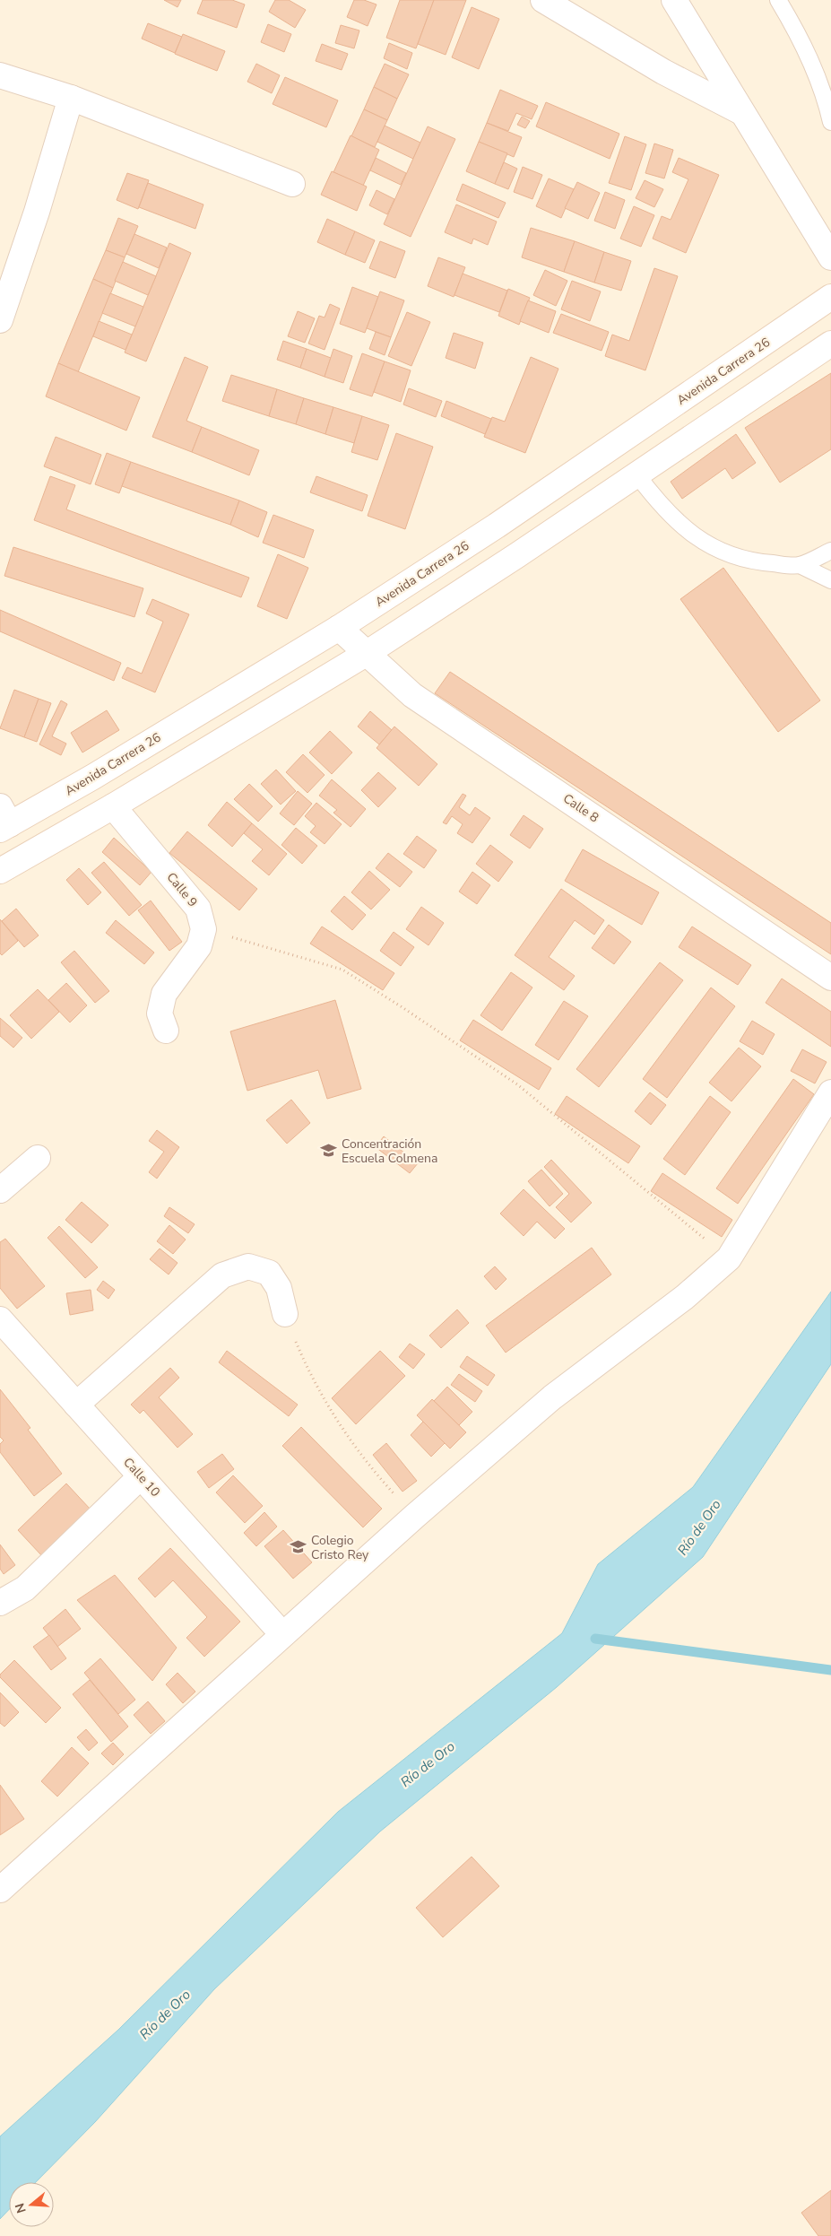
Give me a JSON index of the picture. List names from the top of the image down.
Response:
{
  "streets": {
    "street": [
      "Avenida Carrera 26",
      "Calle 8",
      "Calle 9",
      "Calle 10"
    ]
  },
  "crossings": [
    ["Avenida Carrera 26", "Calle 8"]
  ],
  "water": ["Río de Oro"],
  "places": {
    "school or university": ["Concentración Escuela Colmena", "Colegio Cristo Rey"]
  },
  "north": "left"
}
